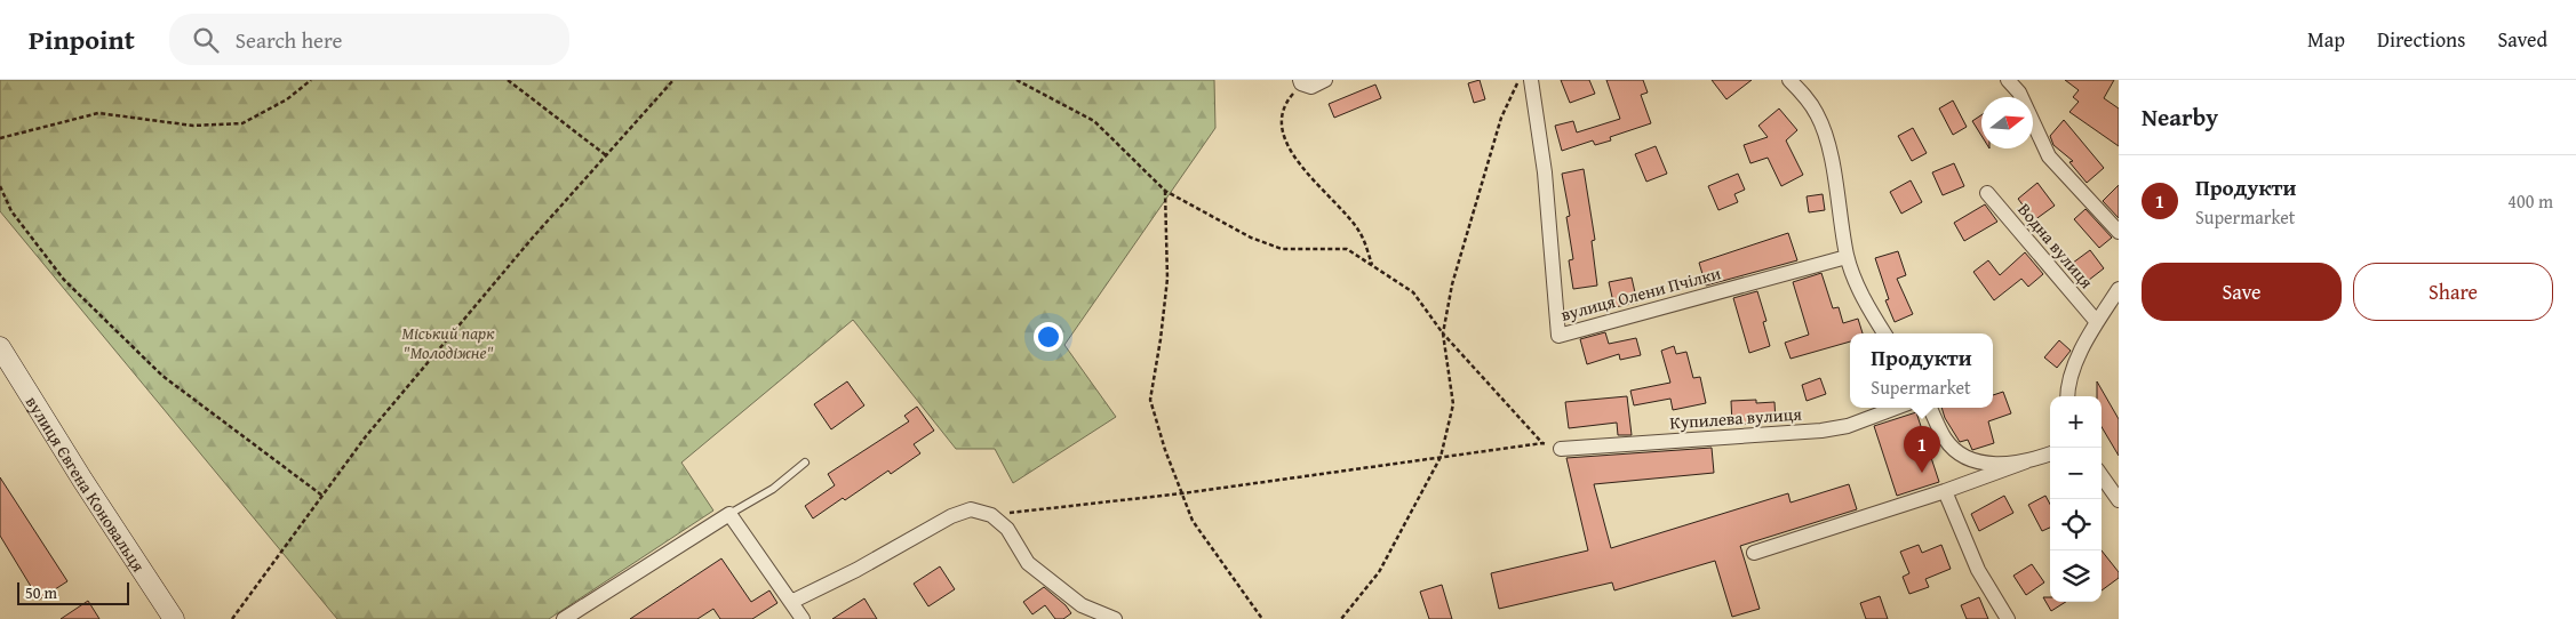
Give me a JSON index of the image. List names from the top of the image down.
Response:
{
  "streets": {
    "street": [
      "Водна вулиця",
      "вулиця Олени Пчілки",
      "Купилева вулиця",
      "вулиця Євгена Коновальця"
    ]
  },
  "parks": ["Міський парк \"Молодіжне\""],
  "scale_bar": "50 m",
  "north": "right",
  "page": {
    "header": "Pinpoint",
    "search": "Search here",
    "nav": ["Map", "Directions", "Saved"],
    "heading": "Nearby",
    "list": [
      {
        "mark": "1",
        "name": "Продукти",
        "note": "Supermarket",
        "value": "400 m"
      }
    ],
    "buttons": ["Save", "Share"],
    "popup": ["Продукти", "Supermarket"],
    "map_buttons": ["+", "−"],
    "pins": "1",
    "scale": "50 m"
  }
}
